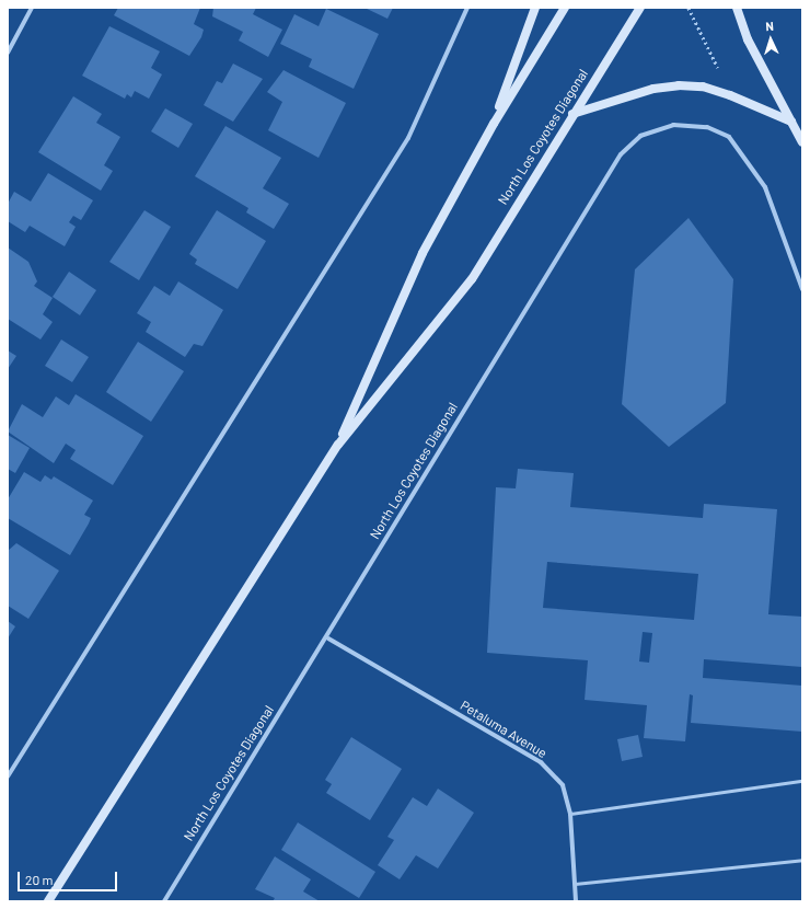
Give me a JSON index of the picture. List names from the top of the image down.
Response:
{
  "streets": {
    "main road": ["North Los Coyotes Diagonal"],
    "street": ["Petaluma Avenue"]
  },
  "crossings": [
    ["North Los Coyotes Diagonal", "Petaluma Avenue"]
  ],
  "scale_bar": "20 m",
  "north": "top"
}
